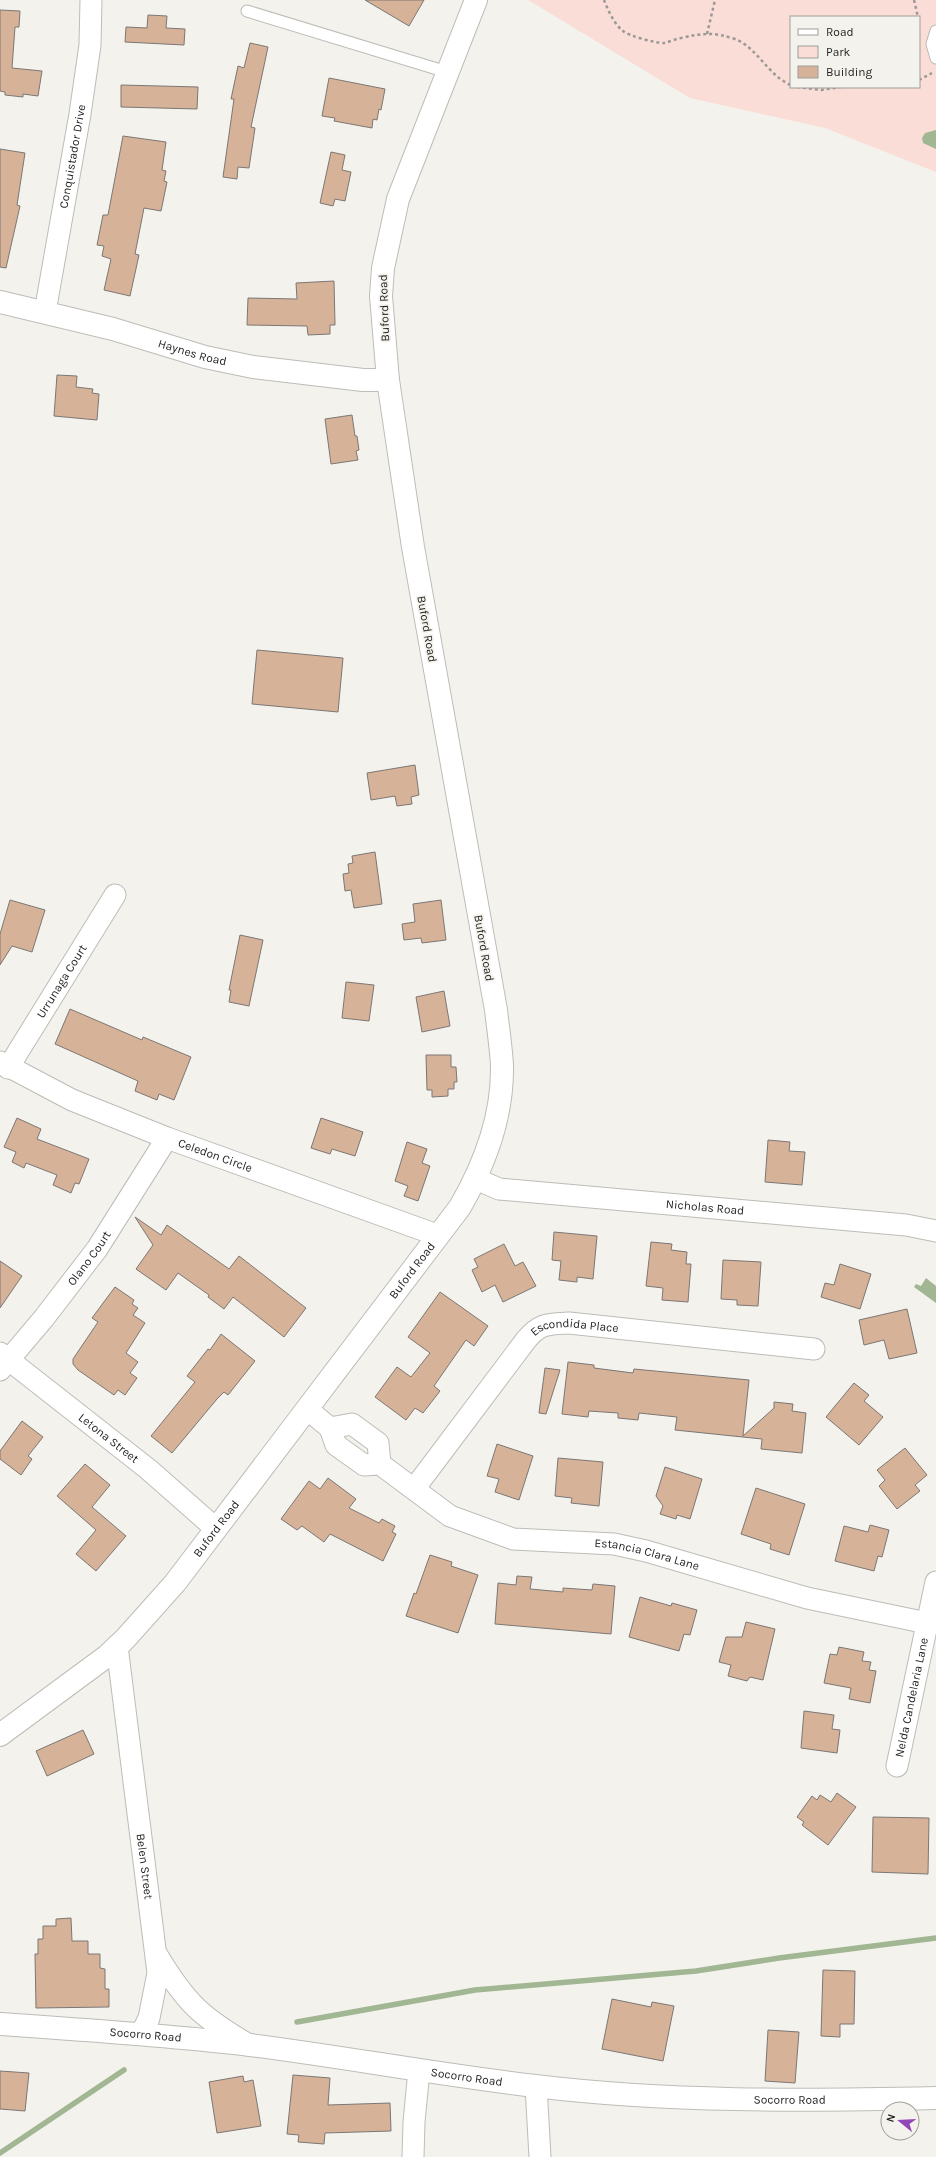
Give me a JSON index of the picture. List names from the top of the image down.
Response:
{
  "streets": {
    "street": [
      "Conquistador Drive",
      "Buford Road",
      "Haynes Road",
      "Urrunaga Court",
      "Celedon Circle",
      "Nicholas Road",
      "Olano Court",
      "Escondida Place",
      "Letona Street",
      "Estancia Clara Lane",
      "Nelda Candelaria Lane",
      "Belen Street",
      "Socorro Road"
    ]
  },
  "crossings": [
    ["Conquistador Drive", "Haynes Road"],
    ["Buford Road", "Haynes Road"],
    ["Buford Road", "Celedon Circle"],
    ["Buford Road", "Nicholas Road"],
    ["Buford Road", "Letona Street"],
    ["Buford Road", "Estancia Clara Lane"],
    ["Buford Road", "Belen Street"],
    ["Urrunaga Court", "Celedon Circle"],
    ["Celedon Circle", "Olano Court"],
    ["Olano Court", "Letona Street"],
    ["Escondida Place", "Estancia Clara Lane"],
    ["Estancia Clara Lane", "Nelda Candelaria Lane"],
    ["Belen Street", "Socorro Road"]
  ],
  "legend": ["Road", "Park", "Building"],
  "north": "left"
}
